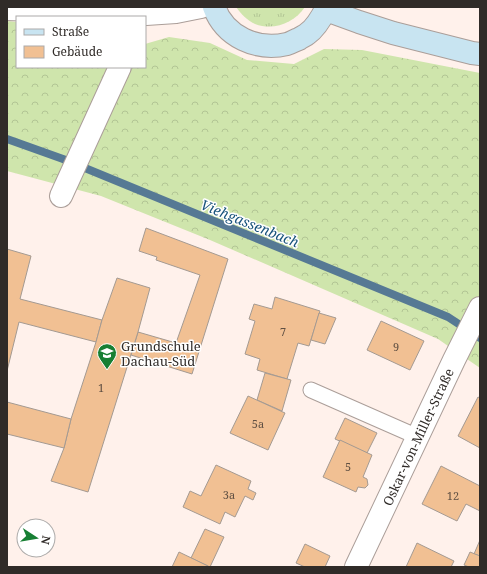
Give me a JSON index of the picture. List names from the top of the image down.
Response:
{
  "streets": {
    "street": ["Oskar-von-Miller-Straße"]
  },
  "water": ["Viehgassenbach"],
  "places": {
    "school or university": ["Grundschule Dachau-Süd"]
  },
  "house_numbers": [
    "7",
    "9",
    "1",
    "5a",
    "5",
    "3a",
    "12"
  ],
  "legend": ["Straße", "Gebäude"],
  "north": "right"
}
